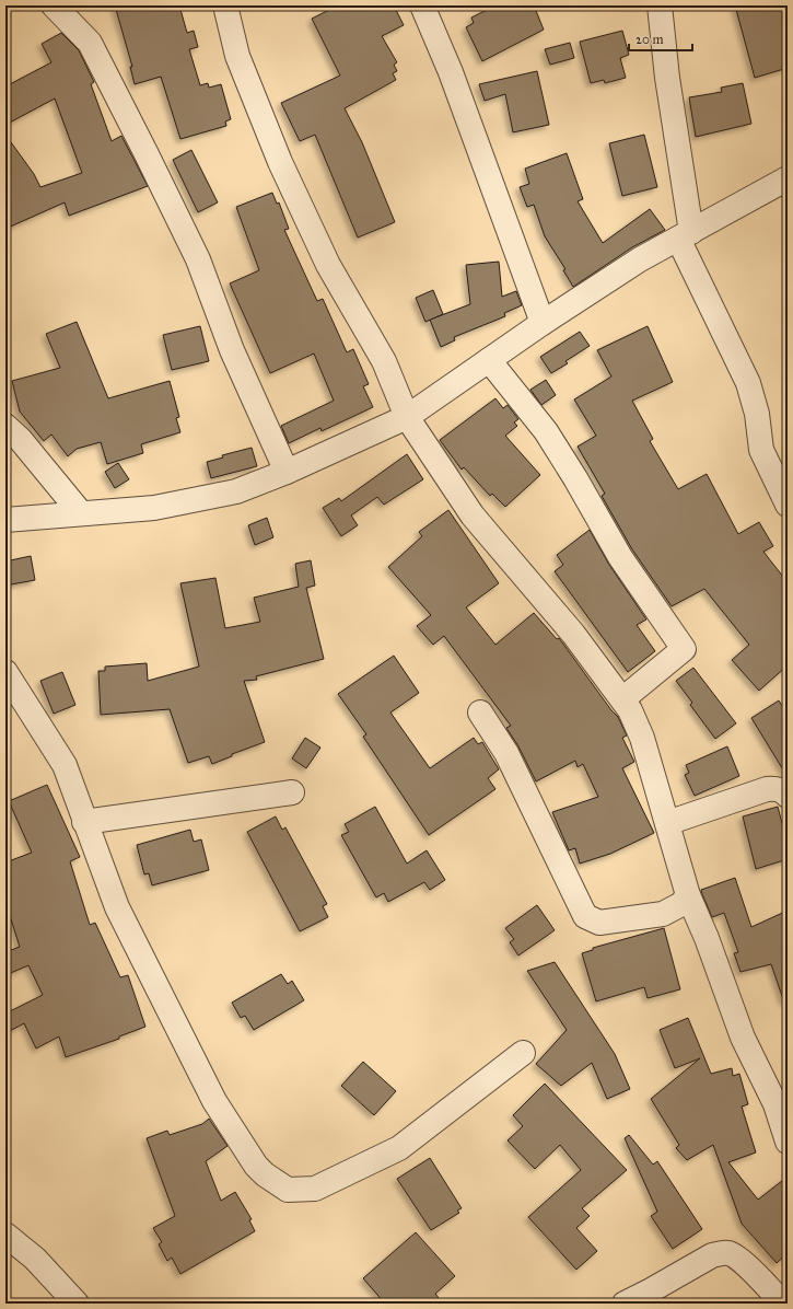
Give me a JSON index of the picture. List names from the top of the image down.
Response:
{
  "scale_bar": "20 m"
}
